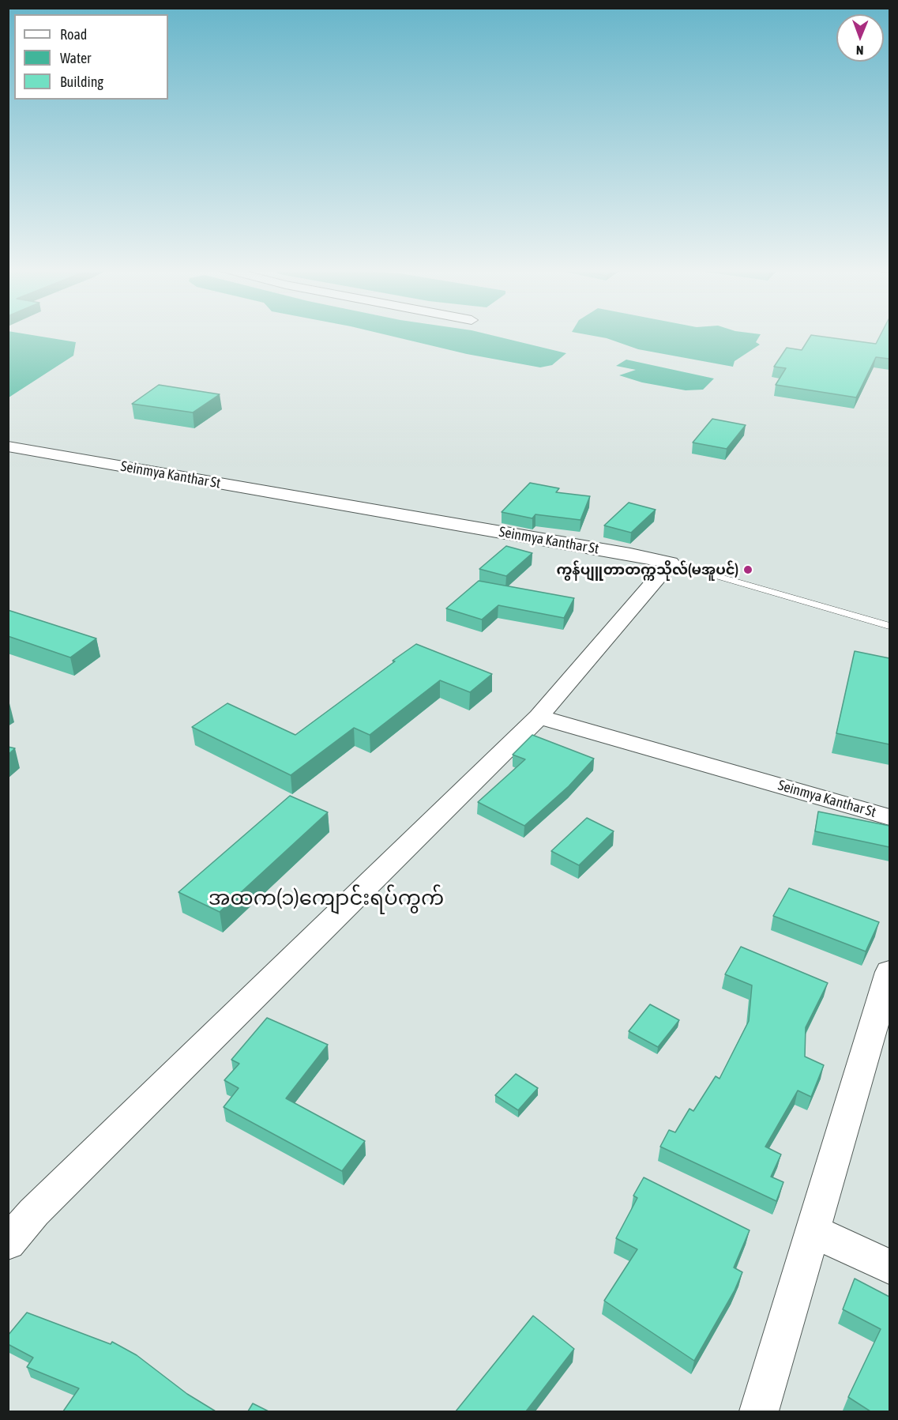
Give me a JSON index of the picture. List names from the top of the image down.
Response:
{
  "streets": {
    "street": ["Seinmya Kanthar St"]
  },
  "districts": ["အထက(၁)ကျောင်းရပ်ကွက်"],
  "places": ["ကွန်ပျူတာတက္ကသိုလ်(မအူပင်)"],
  "legend": ["Road", "Water", "Building"],
  "north": "bottom"
}
